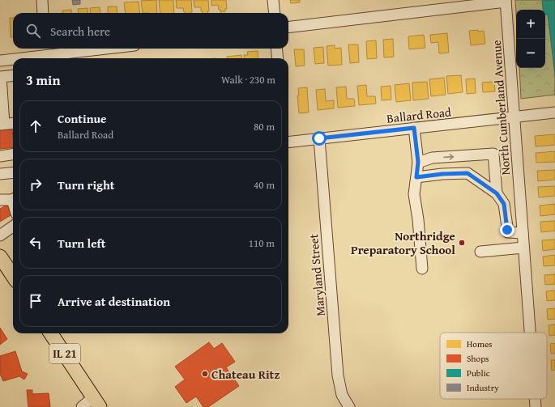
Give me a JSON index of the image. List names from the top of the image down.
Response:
{
  "streets": {
    "main road": ["IL 21"],
    "street": ["North Cumberland Avenue", "Ballard Road", "Maryland Street"]
  },
  "crossings": [
    ["North Cumberland Avenue", "Ballard Road"],
    ["Ballard Road", "Maryland Street"]
  ],
  "places": ["Northridge Preparatory School", "Chateau Ritz"],
  "legend": [
    "Homes",
    "Shops",
    "Public",
    "Industry"
  ],
  "page": {
    "map_buttons": ["+", "−"],
    "search": "Search here",
    "heading": ["3 min", "Walk · 230 m"],
    "list": [
      ["Continue", "Ballard Road", "80 m"],
      ["Turn right", "40 m"],
      ["Turn left", "110 m"],
      "Arrive at destination"
    ]
  }
}
